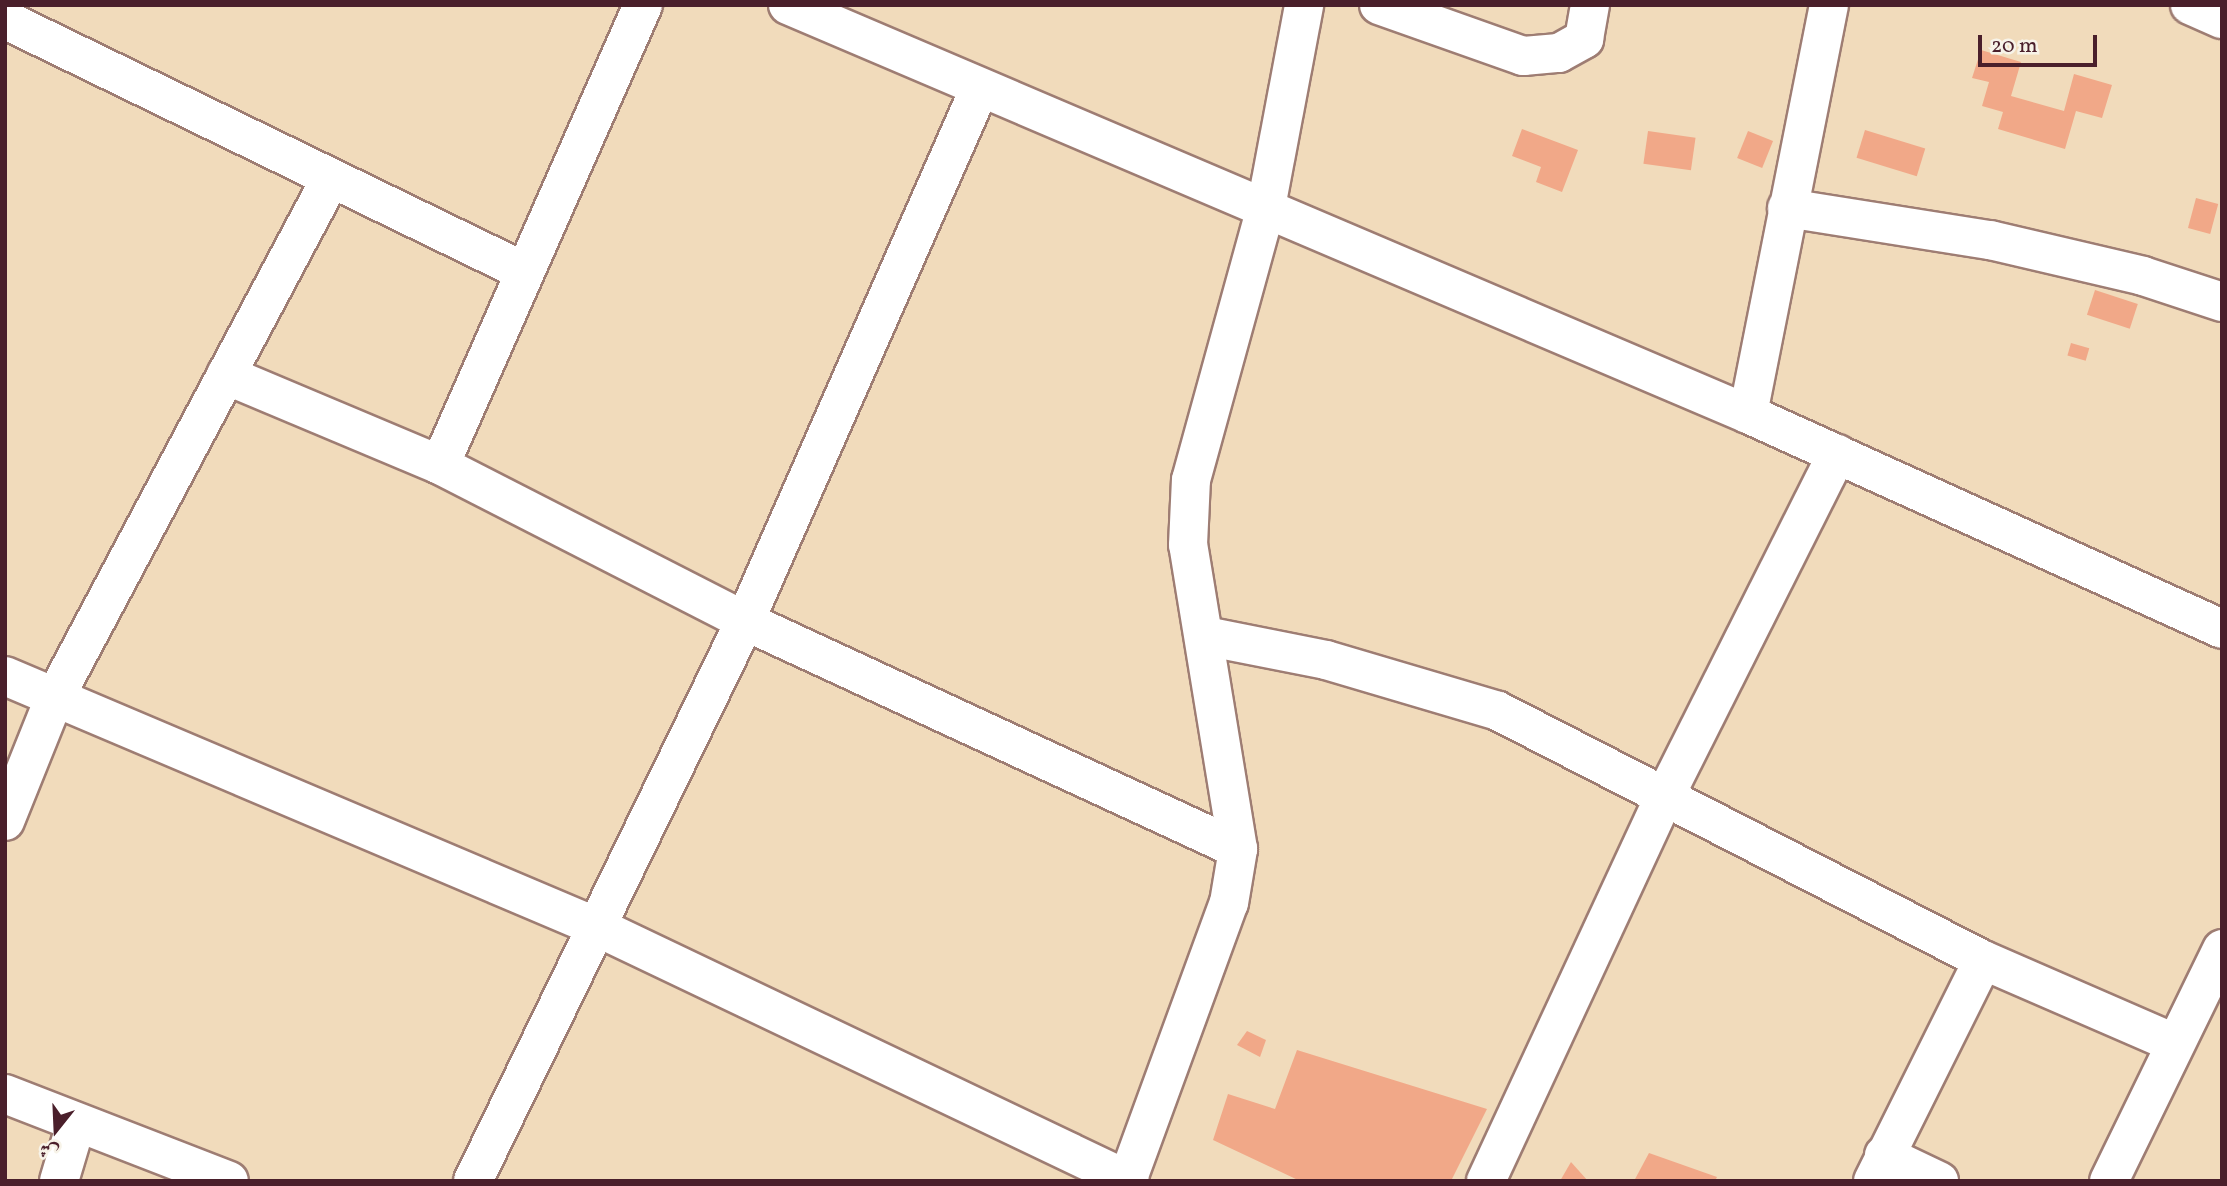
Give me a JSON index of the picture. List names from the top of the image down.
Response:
{
  "scale_bar": "20 m",
  "north": "bottom"
}
